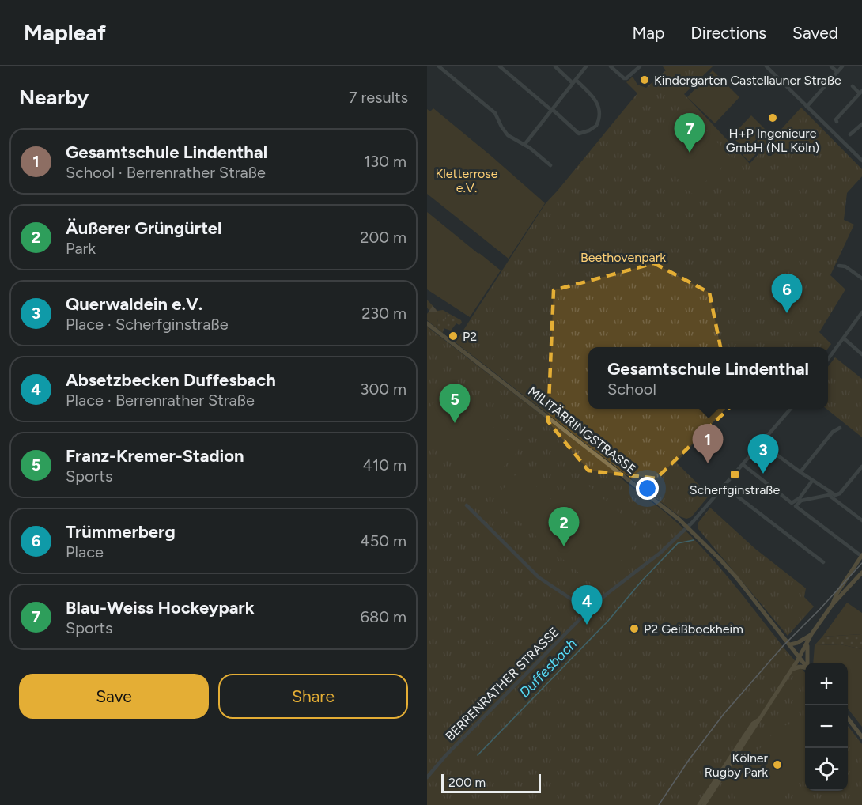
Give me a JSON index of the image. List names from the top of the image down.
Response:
{
  "streets": {
    "main road": ["MILITÄRRINGSTRASSE"],
    "street": ["BERRENRATHER STRASSE"]
  },
  "crossings": [
    ["MILITÄRRINGSTRASSE", "BERRENRATHER STRASSE"]
  ],
  "water": ["Duffesbach"],
  "parks": ["Kletterrose e.V.", "Beethovenpark"],
  "places": {
    "other": [
      "Kindergarten Castellauner Straße",
      "H+P Ingenieure GmbH (NL Köln)",
      "P2",
      "P2 Geißbockheim",
      "Kölner Rugby Park"
    ],
    "transit": ["Scherfginstraße"]
  },
  "scale_bar": "200 m",
  "page": {
    "header": "Mapleaf",
    "nav": ["Map", "Directions", "Saved"],
    "heading": ["Nearby", "7 results"],
    "pins": [
      "7",
      "6",
      "5",
      "1",
      "3",
      "2",
      "4"
    ],
    "list": [
      {
        "mark": "1",
        "name": "Gesamtschule Lindenthal",
        "note": "School · Berrenrather Straße",
        "value": "130 m"
      },
      {
        "mark": "2",
        "name": "Äußerer Grüngürtel",
        "note": "Park",
        "value": "200 m"
      },
      {
        "mark": "3",
        "name": "Querwaldein e.V.",
        "note": "Place · Scherfginstraße",
        "value": "230 m"
      },
      {
        "mark": "4",
        "name": "Absetzbecken Duffesbach",
        "note": "Place · Berrenrather Straße",
        "value": "300 m"
      },
      {
        "mark": "5",
        "name": "Franz-Kremer-Stadion",
        "note": "Sports",
        "value": "410 m"
      },
      {
        "mark": "6",
        "name": "Trümmerberg",
        "note": "Place",
        "value": "450 m"
      },
      {
        "mark": "7",
        "name": "Blau-Weiss Hockeypark",
        "note": "Sports",
        "value": "680 m"
      }
    ],
    "popup": ["Gesamtschule Lindenthal", "School"],
    "buttons": ["Save", "Share"],
    "map_buttons": ["+", "−"],
    "scale": "200 m"
  }
}
